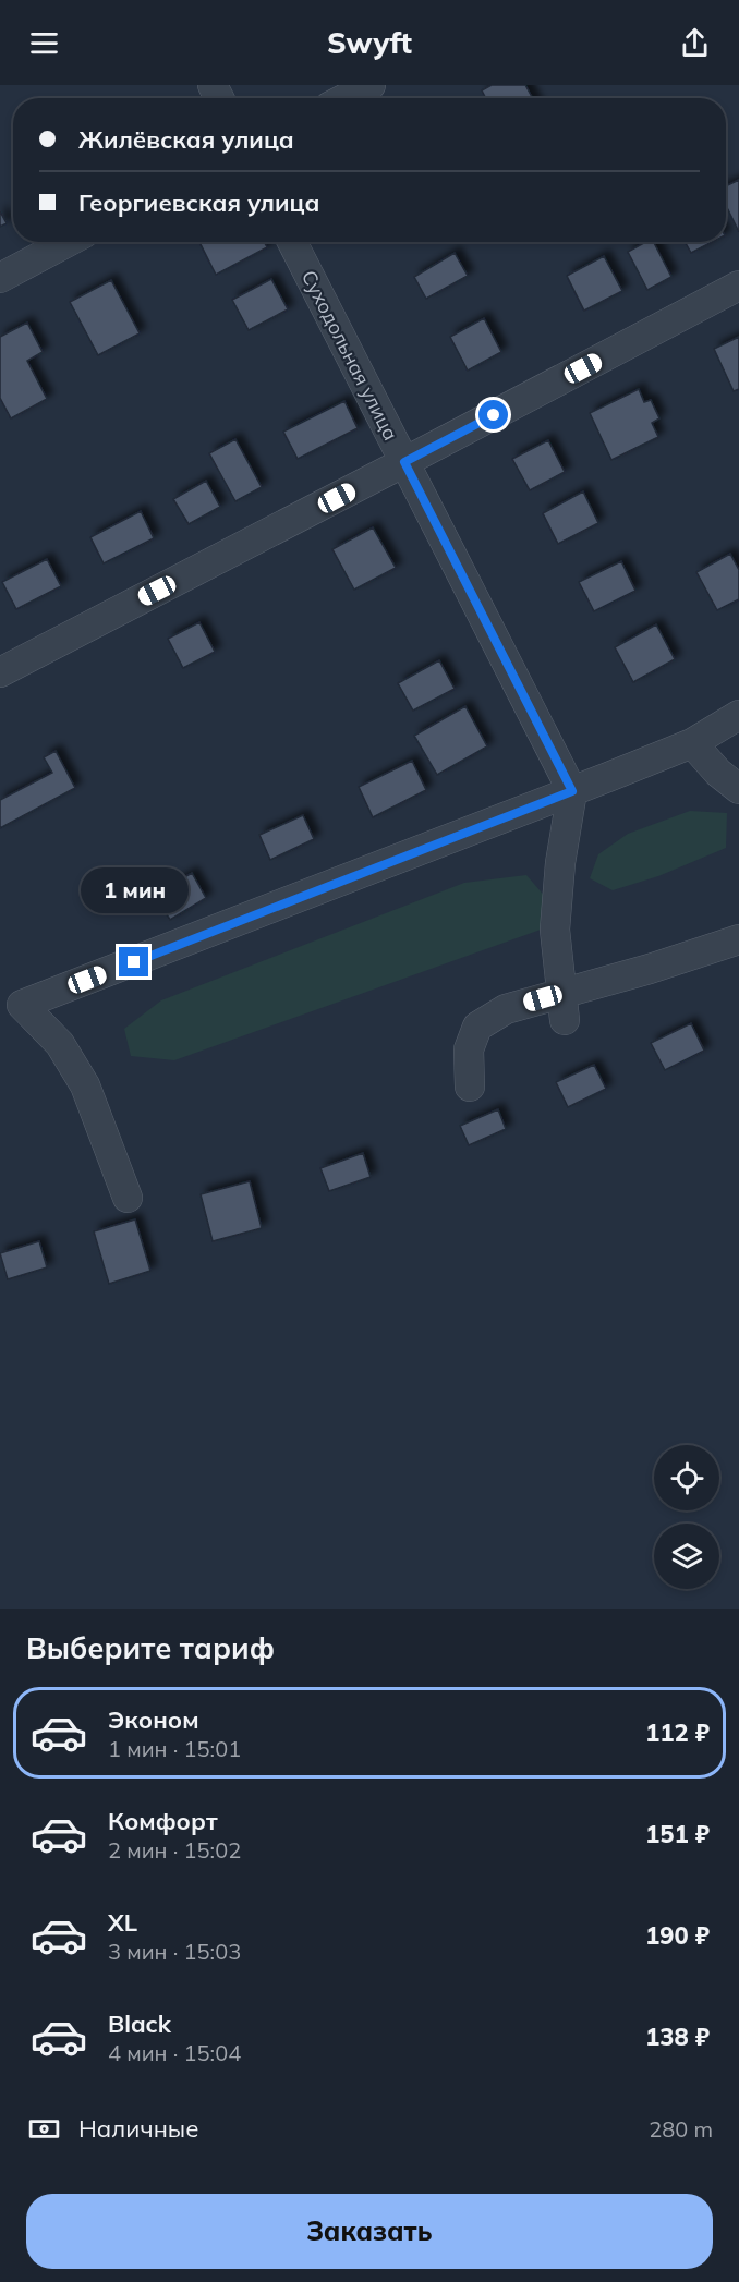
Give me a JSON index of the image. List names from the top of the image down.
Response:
{
  "streets": {
    "street": ["Суходольная улица"]
  },
  "page": {
    "header": "Swyft",
    "banner": ["Жилёвская улица", "Георгиевская улица"],
    "bubble": "1 мин",
    "heading": "Выберите тариф",
    "list": [
      {
        "name": "Эконом",
        "note": "1 мин · 15:01",
        "value": "112 ₽"
      },
      {
        "name": "Комфорт",
        "note": "2 мин · 15:02",
        "value": "151 ₽"
      },
      {
        "name": "XL",
        "note": "3 мин · 15:03",
        "value": "190 ₽"
      },
      {
        "name": "Black",
        "note": "4 мин · 15:04",
        "value": "138 ₽"
      }
    ],
    "pay": ["Наличные", "280 m"],
    "buttons": "Заказать"
  }
}
